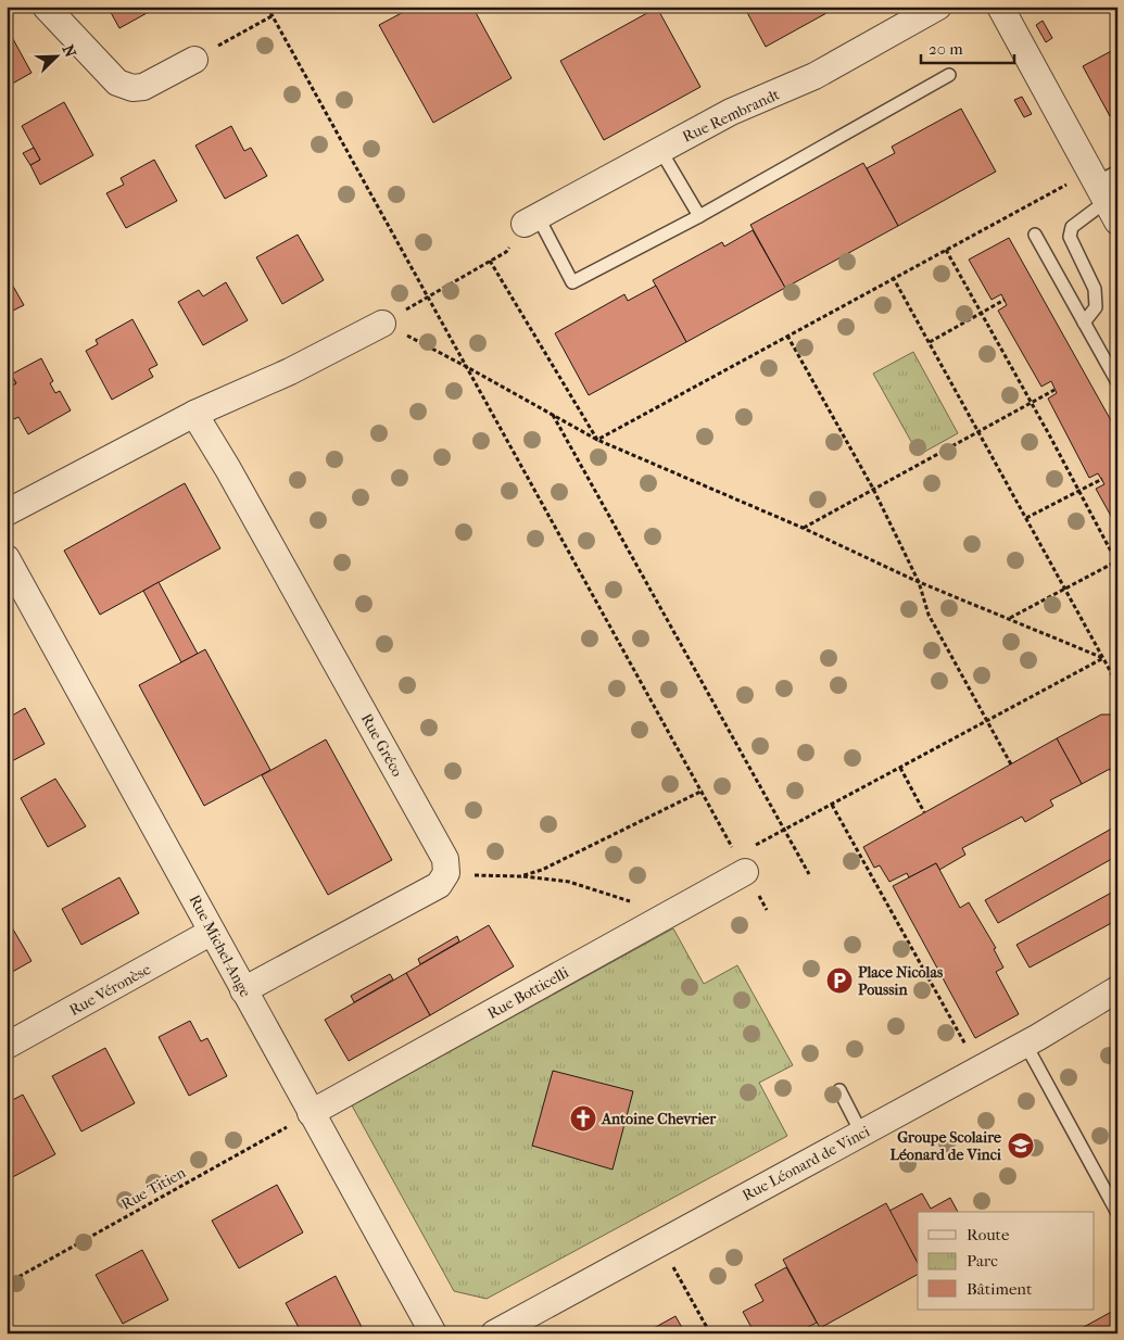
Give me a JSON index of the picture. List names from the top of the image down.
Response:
{
  "streets": {
    "street": [
      "Rue Rembrandt",
      "Rue Gréco",
      "Rue Michel-Ange",
      "Rue Véronèse",
      "Rue Botticelli",
      "Rue Léonard de Vinci"
    ],
    "path": ["Rue Titien"]
  },
  "crossings": [
    ["Rue Michel-Ange", "Rue Véronèse"],
    ["Rue Michel-Ange", "Rue Botticelli"],
    ["Rue Michel-Ange", "Rue Titien"],
    ["Rue Botticelli", "Rue Titien"]
  ],
  "places": {
    "parking": ["Place Nicolas Poussin"],
    "church": ["Antoine Chevrier"],
    "school or university": ["Groupe Scolaire Léonard de Vinci"]
  },
  "legend": ["Route", "Parc", "Bâtiment"],
  "scale_bar": "20 m",
  "north": "top right"
}
